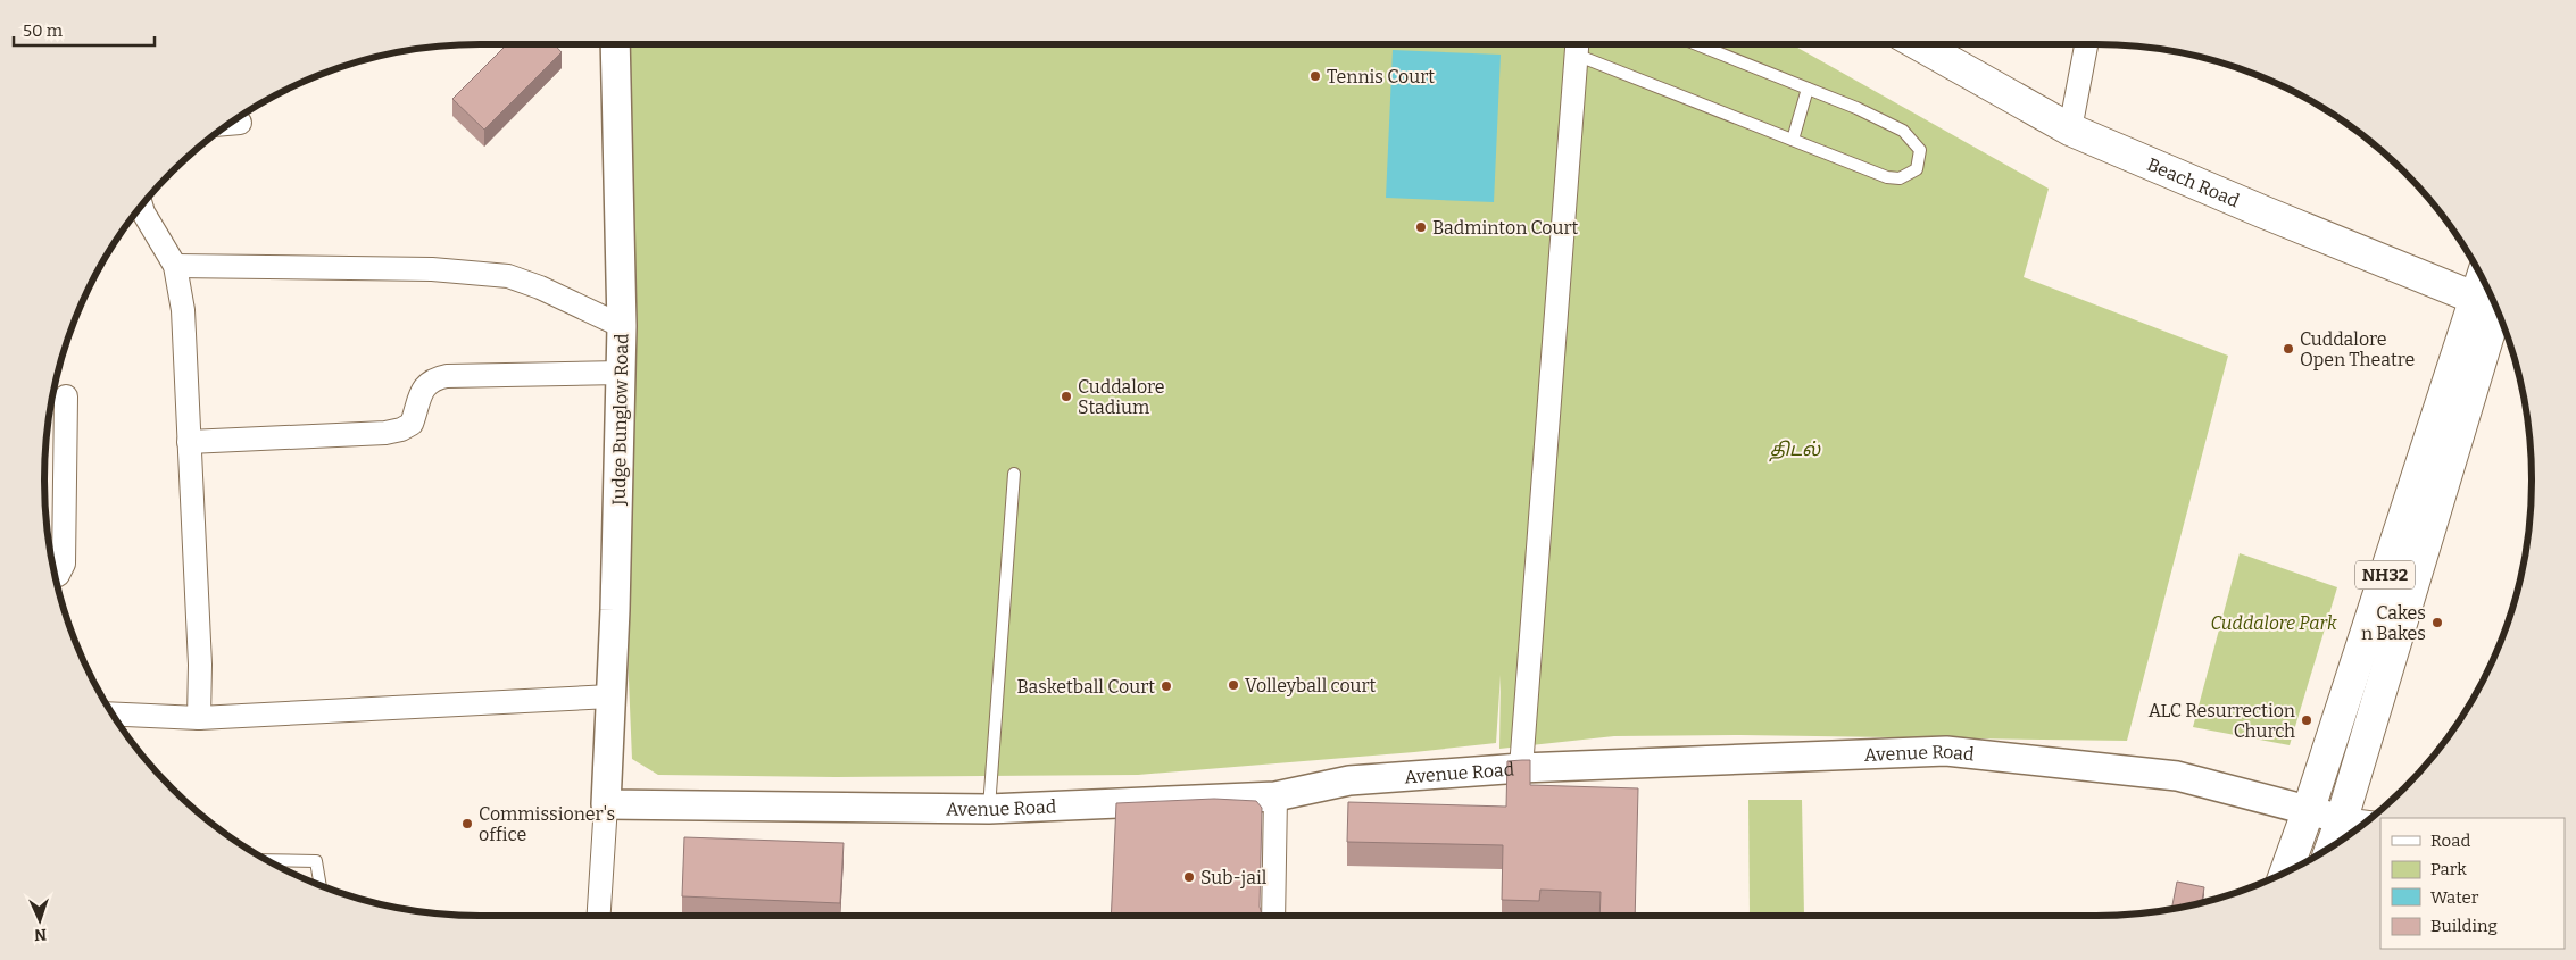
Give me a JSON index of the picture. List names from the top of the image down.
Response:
{
  "streets": {
    "main road": ["Beach Road", "NH32"],
    "street": ["Judge Bunglow Road", "Avenue Road"]
  },
  "crossings": [
    ["Judge Bunglow Road", "Avenue Road"],
    ["NH32", "Avenue Road"]
  ],
  "parks": ["திடல்", "Cuddalore Park"],
  "places": [
    "Tennis Court",
    "Badminton Court",
    "Cuddalore Open Theatre",
    "Cuddalore Stadium",
    "Cakes n Bakes",
    "Volleyball court",
    "Basketball Court",
    "ALC Resurrection Church",
    "Commissioner's office",
    "Sub-jail"
  ],
  "legend": [
    "Road",
    "Park",
    "Water",
    "Building"
  ],
  "scale_bar": "50 m",
  "north": "bottom"
}
